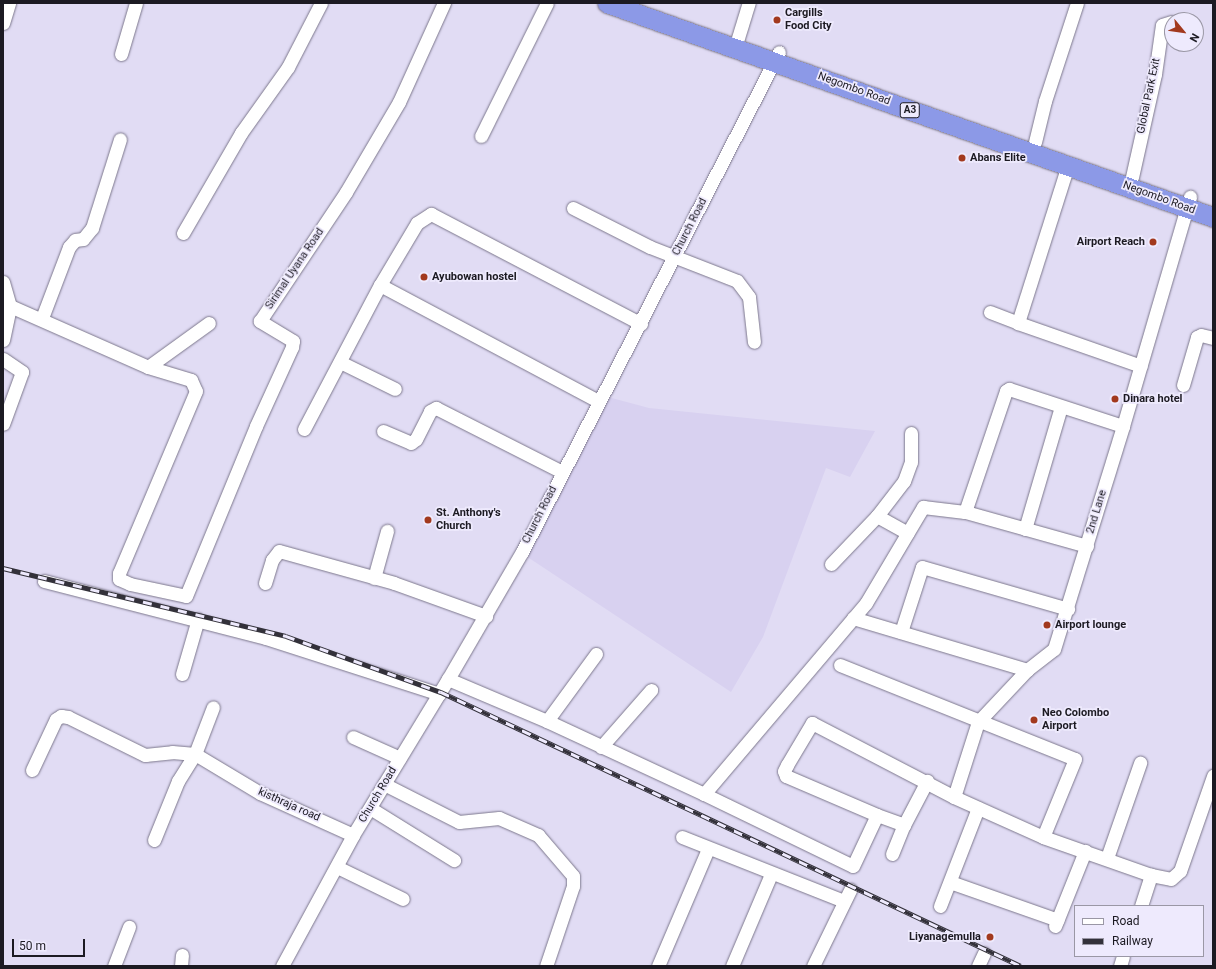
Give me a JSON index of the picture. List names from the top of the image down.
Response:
{
  "streets": {
    "highway": ["Negombo Road", "A3"],
    "street": [
      "Global Park Exit",
      "Church Road",
      "Sirimal Uyana Road",
      "2nd Lane",
      "kisthraja road"
    ]
  },
  "crossings": [
    ["Negombo Road", "Global Park Exit"],
    ["Negombo Road", "Church Road"],
    ["Negombo Road", "2nd Lane"],
    ["Church Road", "kisthraja road"]
  ],
  "places": [
    "Cargills Food City",
    "Abans Elite",
    "Airport Reach",
    "Ayubowan hostel",
    "Dinara hotel",
    "St. Anthony's Church",
    "Airport lounge",
    "Neo Colombo Airport",
    "Liyanagemulla"
  ],
  "legend": ["Road", "Railway"],
  "scale_bar": "50 m",
  "north": "bottom right"
}
